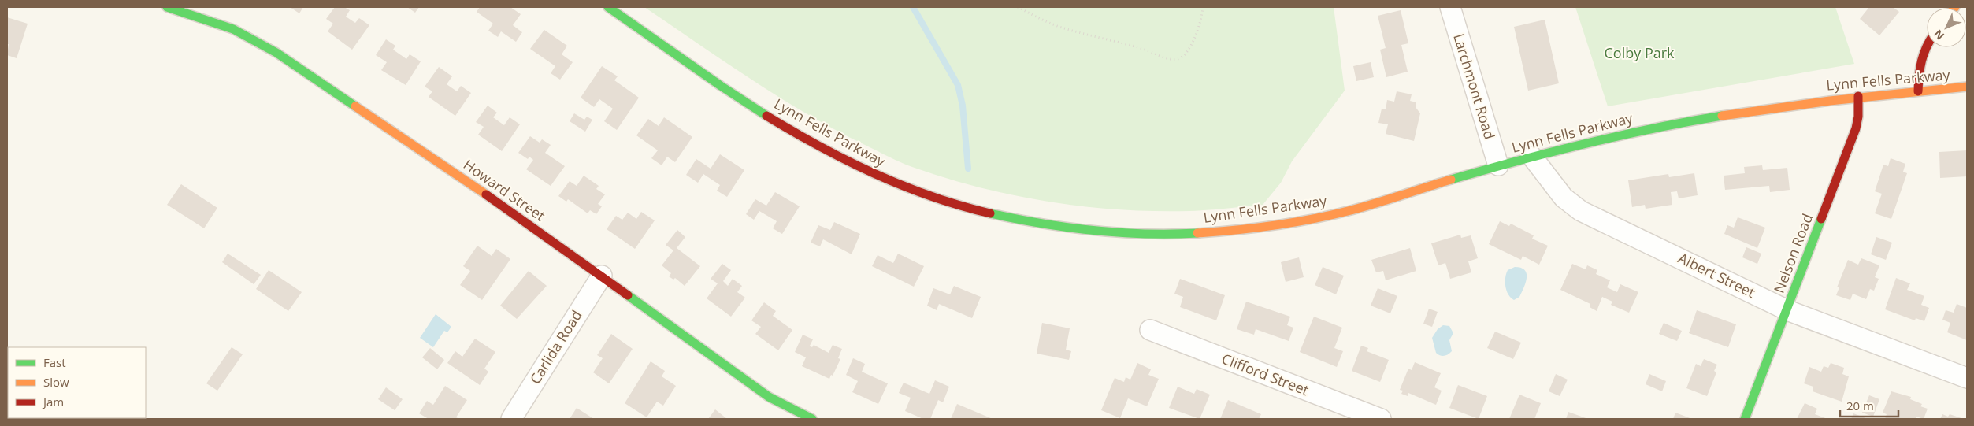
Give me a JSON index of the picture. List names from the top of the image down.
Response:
{
  "streets": {
    "main road": ["Lynn Fells Parkway", "Howard Street", "Nelson Road"],
    "street": [
      "Larchmont Road",
      "Albert Street",
      "Carlida Road",
      "Clifford Street"
    ]
  },
  "crossings": [
    ["Lynn Fells Parkway", "Larchmont Road"],
    ["Lynn Fells Parkway", "Nelson Road"],
    ["Lynn Fells Parkway", "Albert Street"],
    ["Howard Street", "Carlida Road"],
    ["Nelson Road", "Albert Street"]
  ],
  "parks": ["Colby Park"],
  "legend": ["Fast", "Slow", "Jam"],
  "scale_bar": "20 m",
  "north": "bottom left"
}
